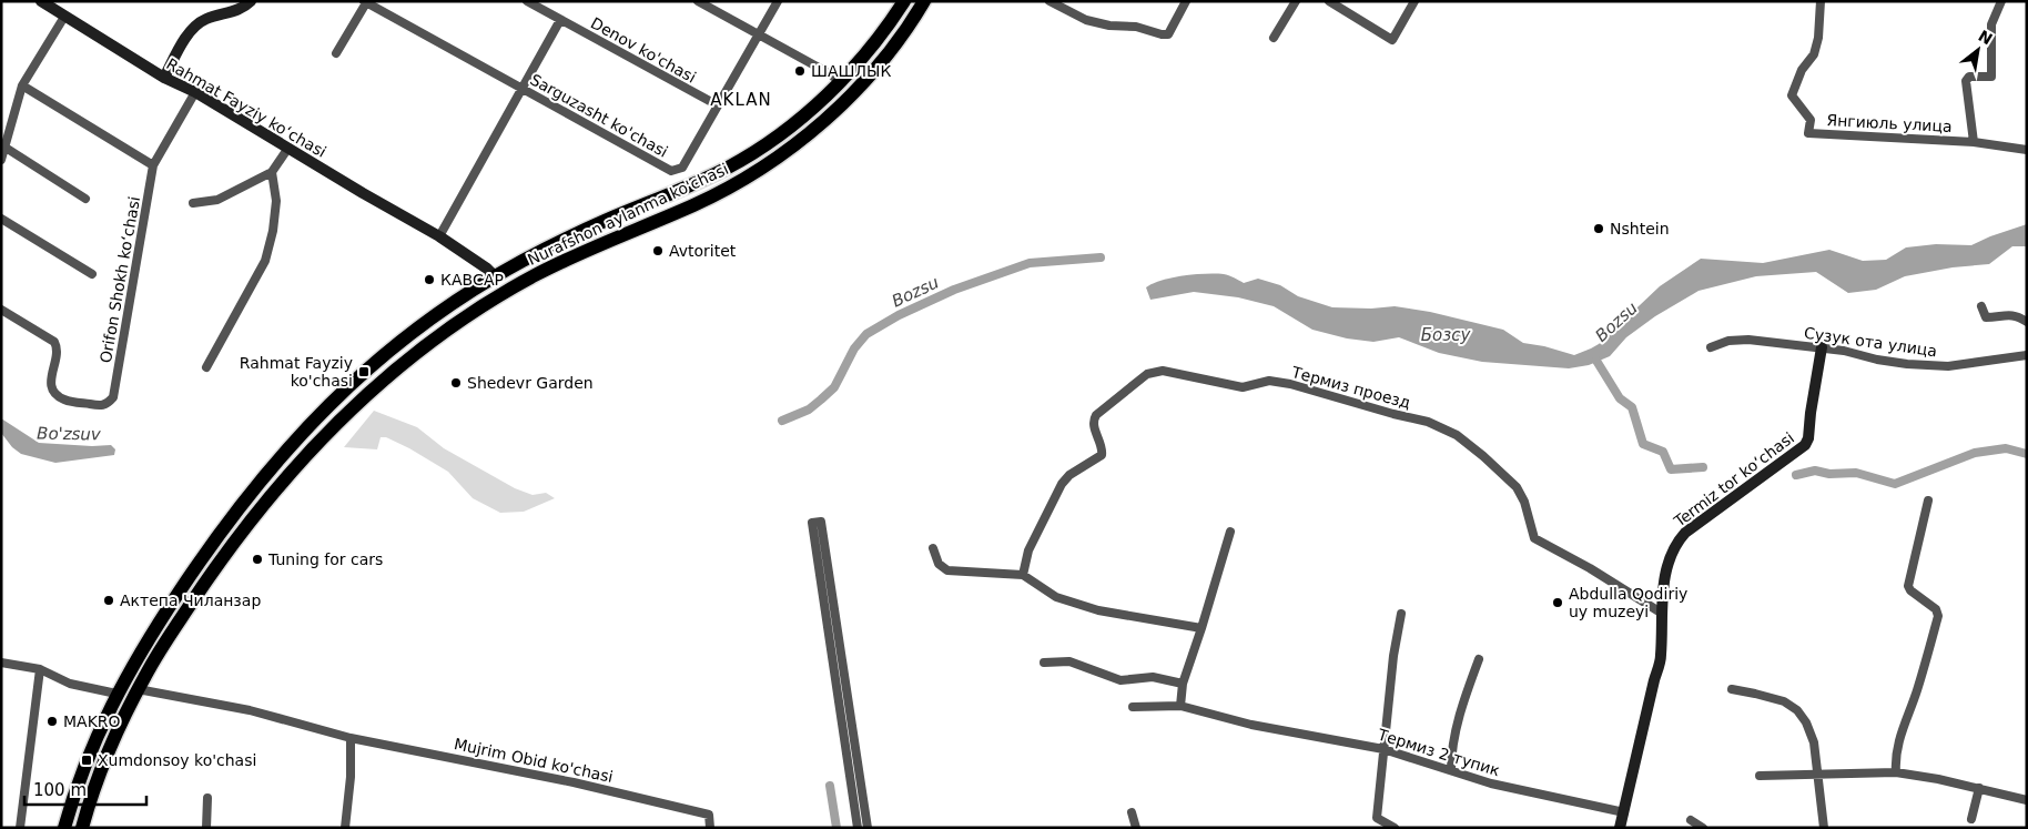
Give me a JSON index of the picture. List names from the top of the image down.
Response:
{
  "streets": {
    "main road": ["Nurafshon aylanma ko'chasi"],
    "street": [
      "Denov ko'chasi",
      "Rahmat Fayziy koʻchasi",
      "Sarguzasht ko'chasi",
      "Янгиюль улица",
      "Orifon Shokh koʻchasi",
      "Сузук ота улица",
      "Термиз проезд",
      "Termiz tor koʻchasi",
      "Термиз 2 тупик",
      "Mujrim Obid ko'chasi"
    ]
  },
  "crossings": [
    ["Denov ko'chasi", "Sarguzasht ko'chasi"],
    ["Rahmat Fayziy koʻchasi", "Nurafshon aylanma ko'chasi"],
    ["Nurafshon aylanma ko'chasi", "Mujrim Obid ko'chasi"],
    ["Сузук ота улица", "Termiz tor koʻchasi"],
    ["Термиз проезд", "Termiz tor koʻchasi"],
    ["Termiz tor koʻchasi", "Термиз 2 тупик"]
  ],
  "districts": ["AKLAN"],
  "water": ["Bozsu", "Бозсу", "Bo'zsuv"],
  "places": {
    "other": [
      "ШАШЛЫК",
      "Nshtein",
      "Avtoritet",
      "КАВСАР",
      "Shedevr Garden",
      "Tuning for cars",
      "Актепа Чиланзар",
      "Abdulla Qodiriy uy muzeyi",
      "MAKRO"
    ],
    "transit": ["Rahmat Fayziy ko'chasi", "Xumdonsoy ko'chasi"]
  },
  "scale_bar": "100 m",
  "north": "top right"
}
